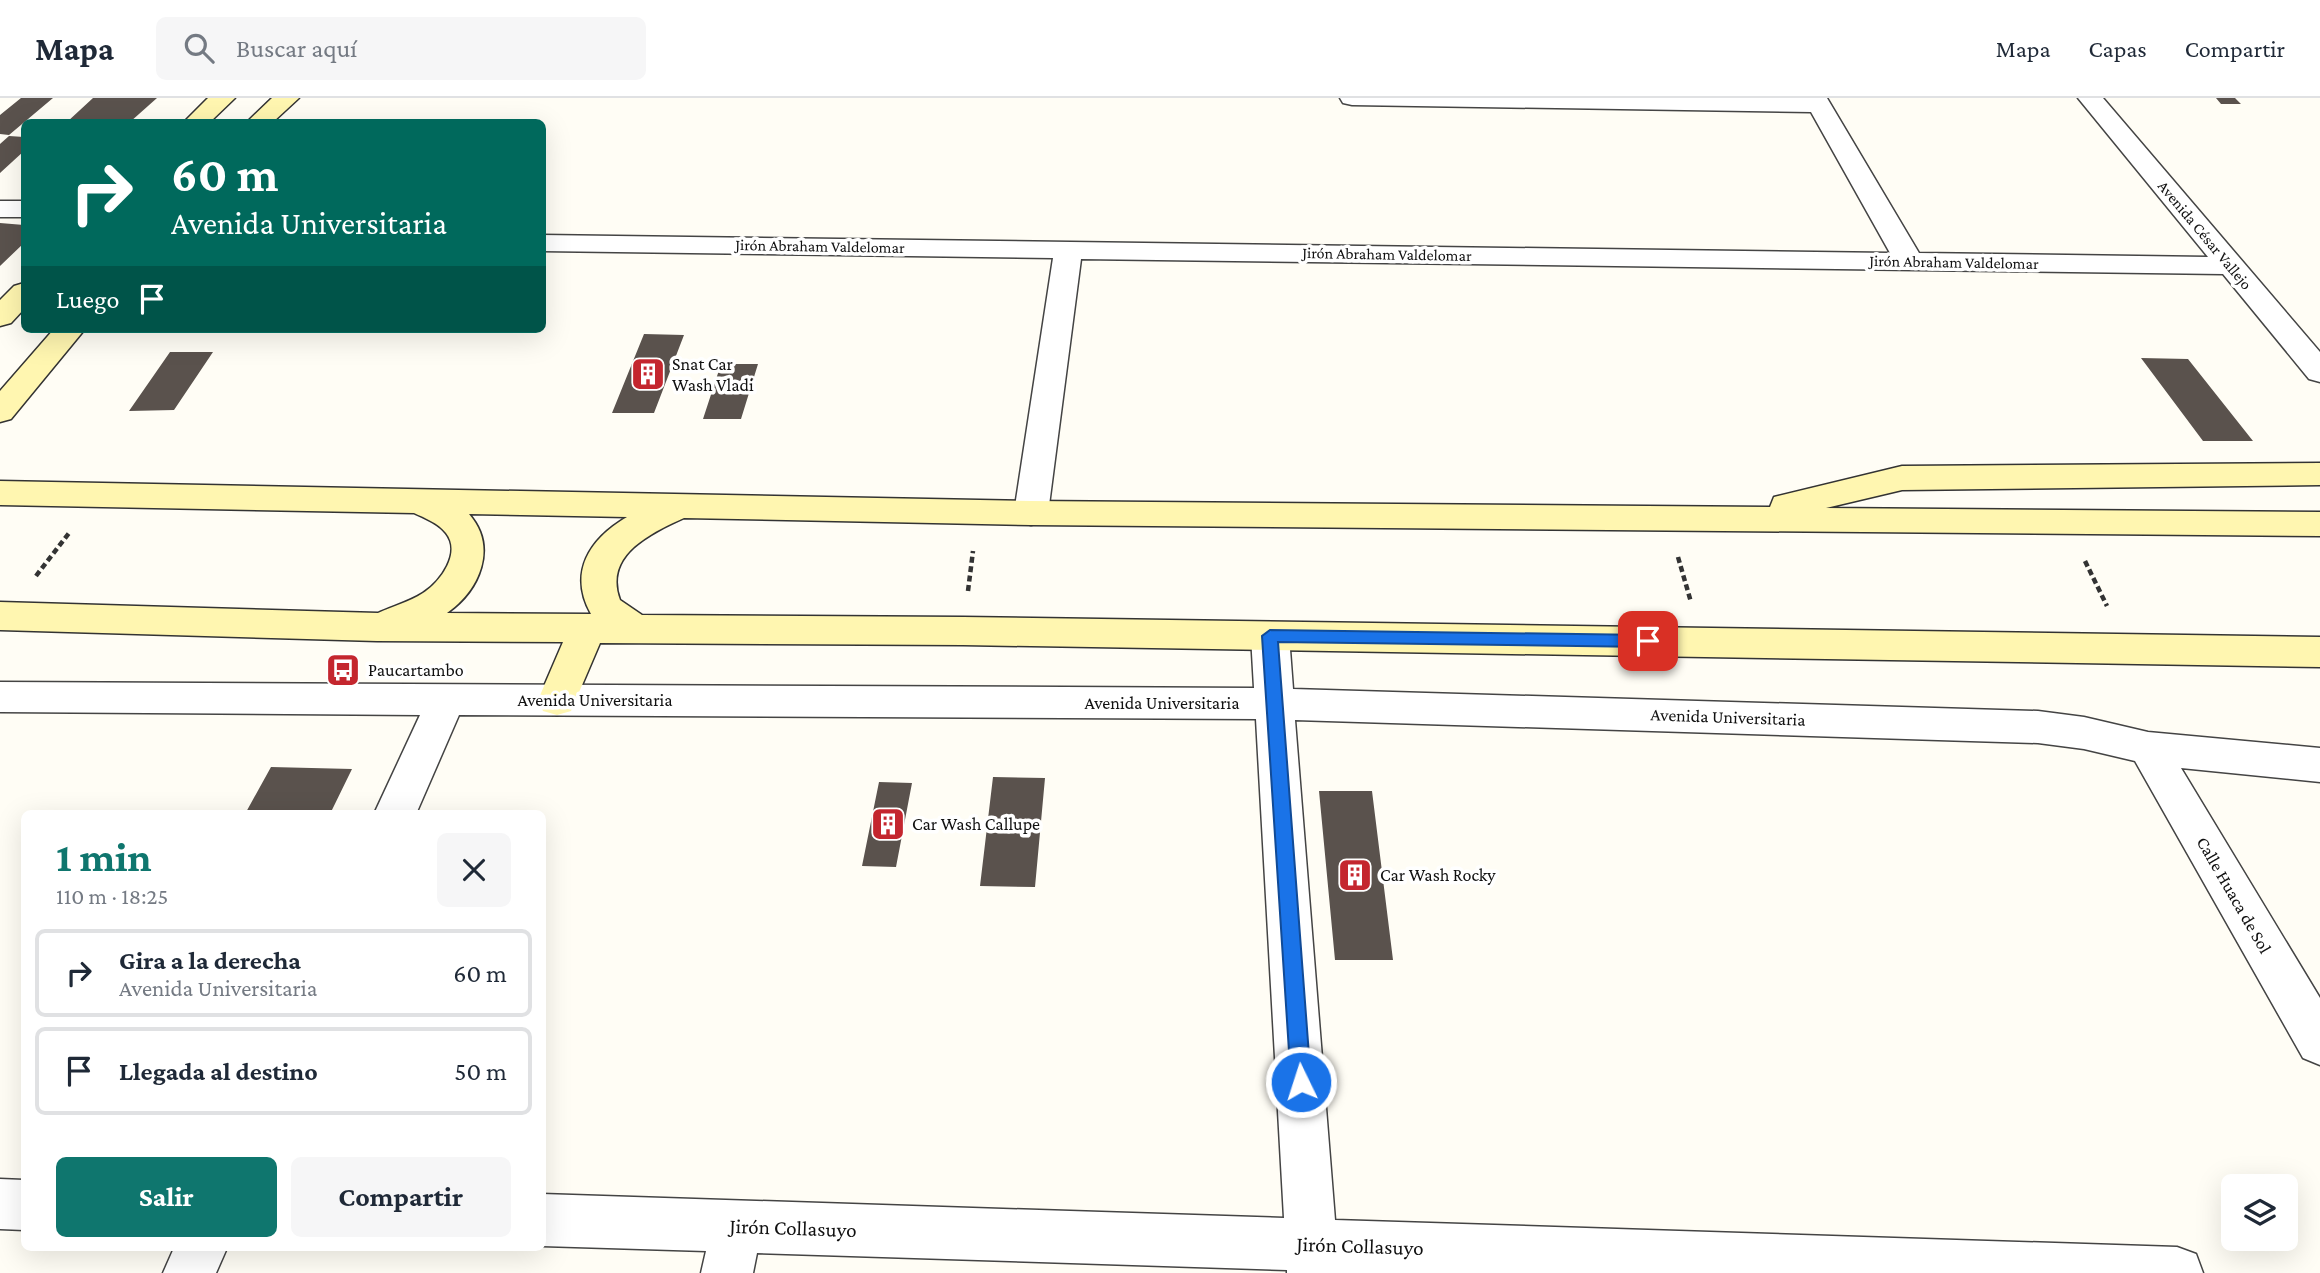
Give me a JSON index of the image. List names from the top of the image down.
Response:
{
  "streets": {
    "street": [
      "Avenida César Vallejo",
      "Jirón Abraham Valdelomar",
      "Avenida Universitaria",
      "Calle Huaca de Sol",
      "Jirón Collasuyo"
    ]
  },
  "crossings": [
    ["Avenida César Vallejo", "Jirón Abraham Valdelomar"],
    ["Avenida Universitaria", "Calle Huaca de Sol"]
  ],
  "places": {
    "building": ["Snat Car Wash Vladi", "Car Wash Callupe", "Car Wash Rocky"],
    "bus stop": ["Paucartambo"]
  },
  "page": {
    "header": "Mapa",
    "search": "Buscar aquí",
    "nav": ["Mapa", "Capas", "Compartir"],
    "turn": ["60 m", "Avenida Universitaria"],
    "then": "Luego",
    "heading": ["1 min", "110 m · 18:25"],
    "list": [
      {
        "name": "Gira a la derecha",
        "note": "Avenida Universitaria",
        "value": "60 m"
      },
      {
        "name": "Llegada al destino",
        "value": "50 m"
      }
    ],
    "buttons": ["Salir", "Compartir"]
  }
}
